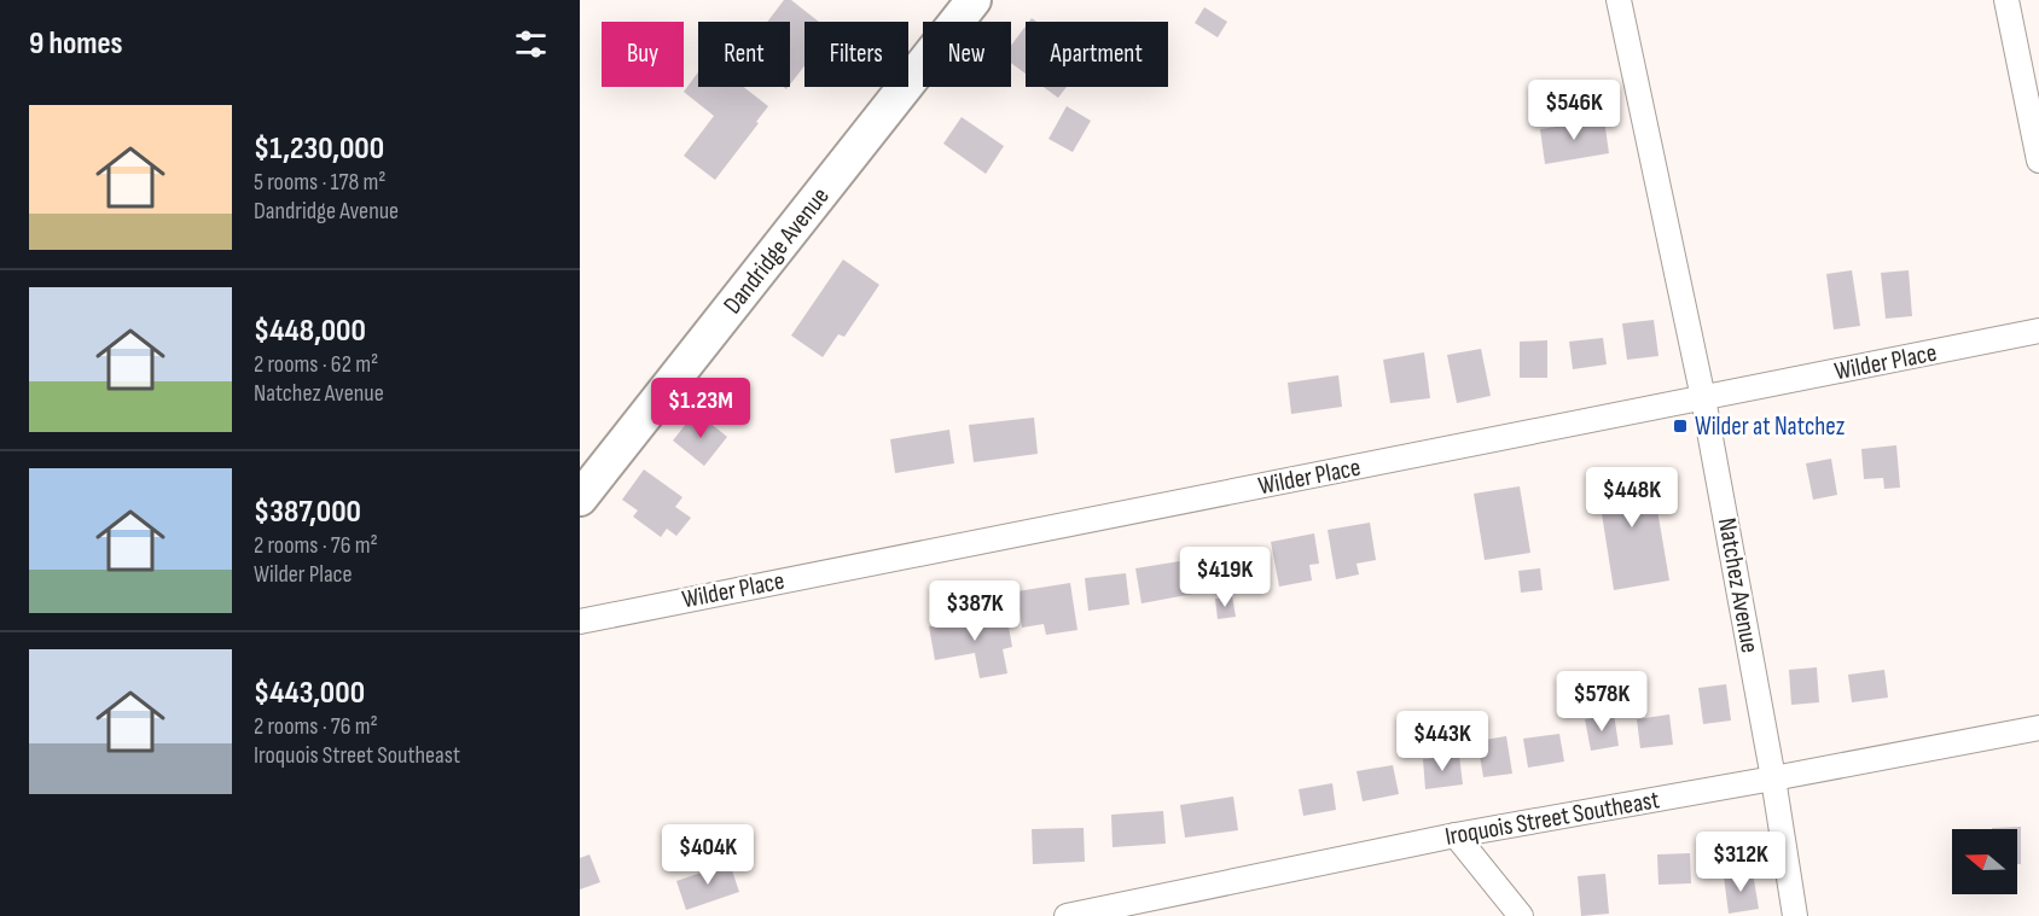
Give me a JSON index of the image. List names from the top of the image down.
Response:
{
  "streets": {
    "street": [
      "Dandridge Avenue",
      "Wilder Place",
      "Natchez Avenue",
      "Iroquois Street Southeast"
    ]
  },
  "crossings": [
    ["Wilder Place", "Natchez Avenue"],
    ["Natchez Avenue", "Iroquois Street Southeast"]
  ],
  "places": {
    "transit": ["Wilder at Natchez"]
  },
  "north": "left",
  "page": {
    "heading": "9 homes",
    "chip": [
      "Buy",
      "Rent",
      "Filters",
      "New",
      "Apartment"
    ],
    "price": [
      "$546K",
      "$1.23M",
      "$448K",
      "$419K",
      "$387K",
      "$578K",
      "$443K",
      "$404K",
      "$312K"
    ],
    "list": [
      {
        "name": "$1,230,000",
        "note": "5 rooms · 178 m² · Dandridge Avenue"
      },
      {
        "name": "$448,000",
        "note": "2 rooms · 62 m² · Natchez Avenue"
      },
      {
        "name": "$387,000",
        "note": "2 rooms · 76 m² · Wilder Place"
      },
      {
        "name": "$443,000",
        "note": "2 rooms · 76 m² · Iroquois Street Southeast"
      }
    ]
  }
}
